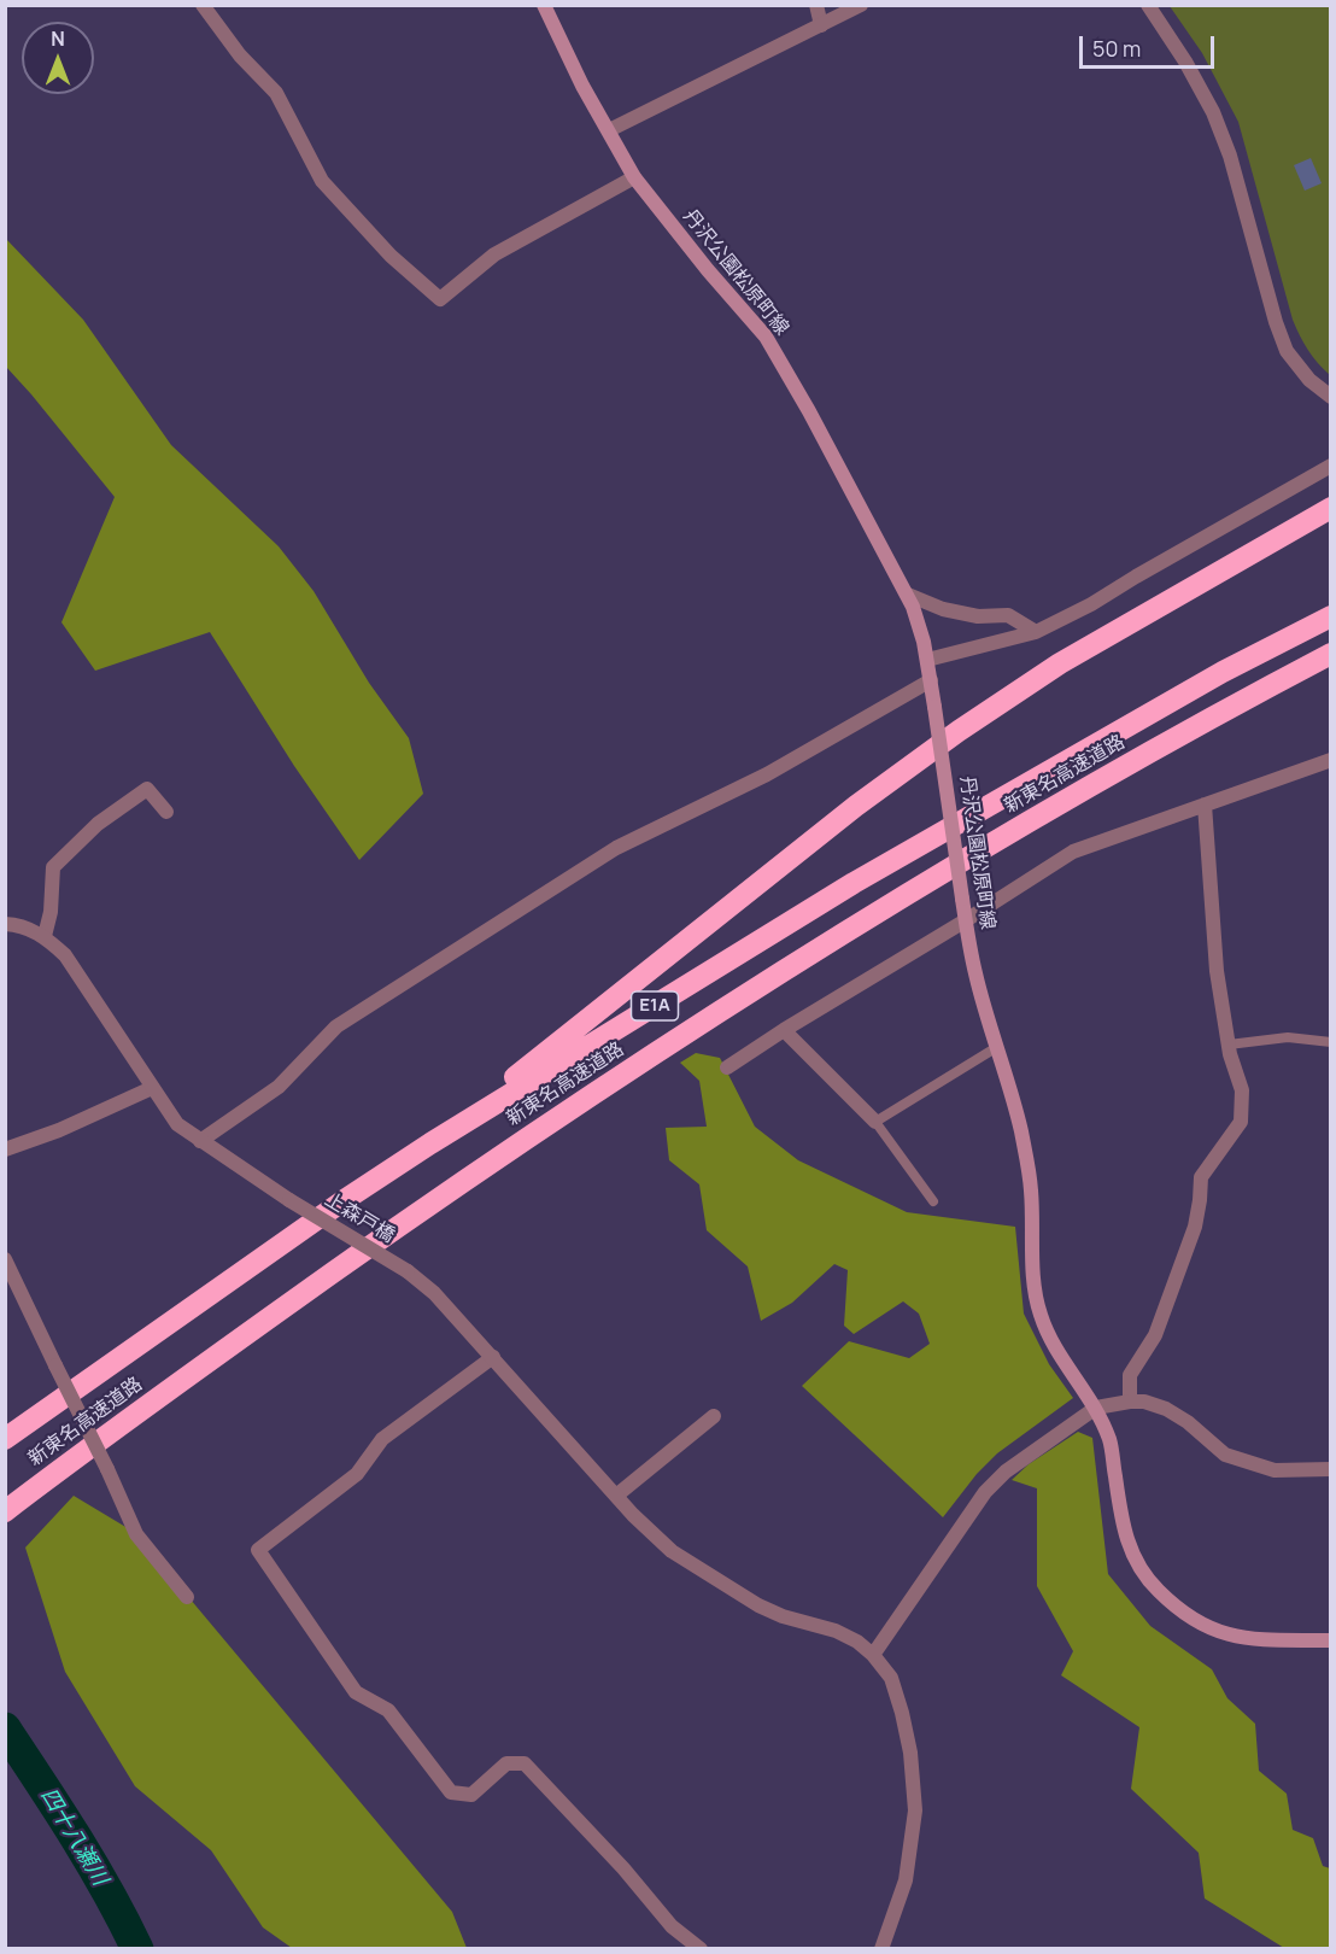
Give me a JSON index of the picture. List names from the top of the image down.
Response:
{
  "streets": {
    "highway": ["新東名高速道路", "E1A"],
    "main road": ["丹沢公園松原町線"],
    "street": ["上森戸橋"]
  },
  "water": ["四十八瀬川"],
  "scale_bar": "50 m",
  "north": "top"
}
